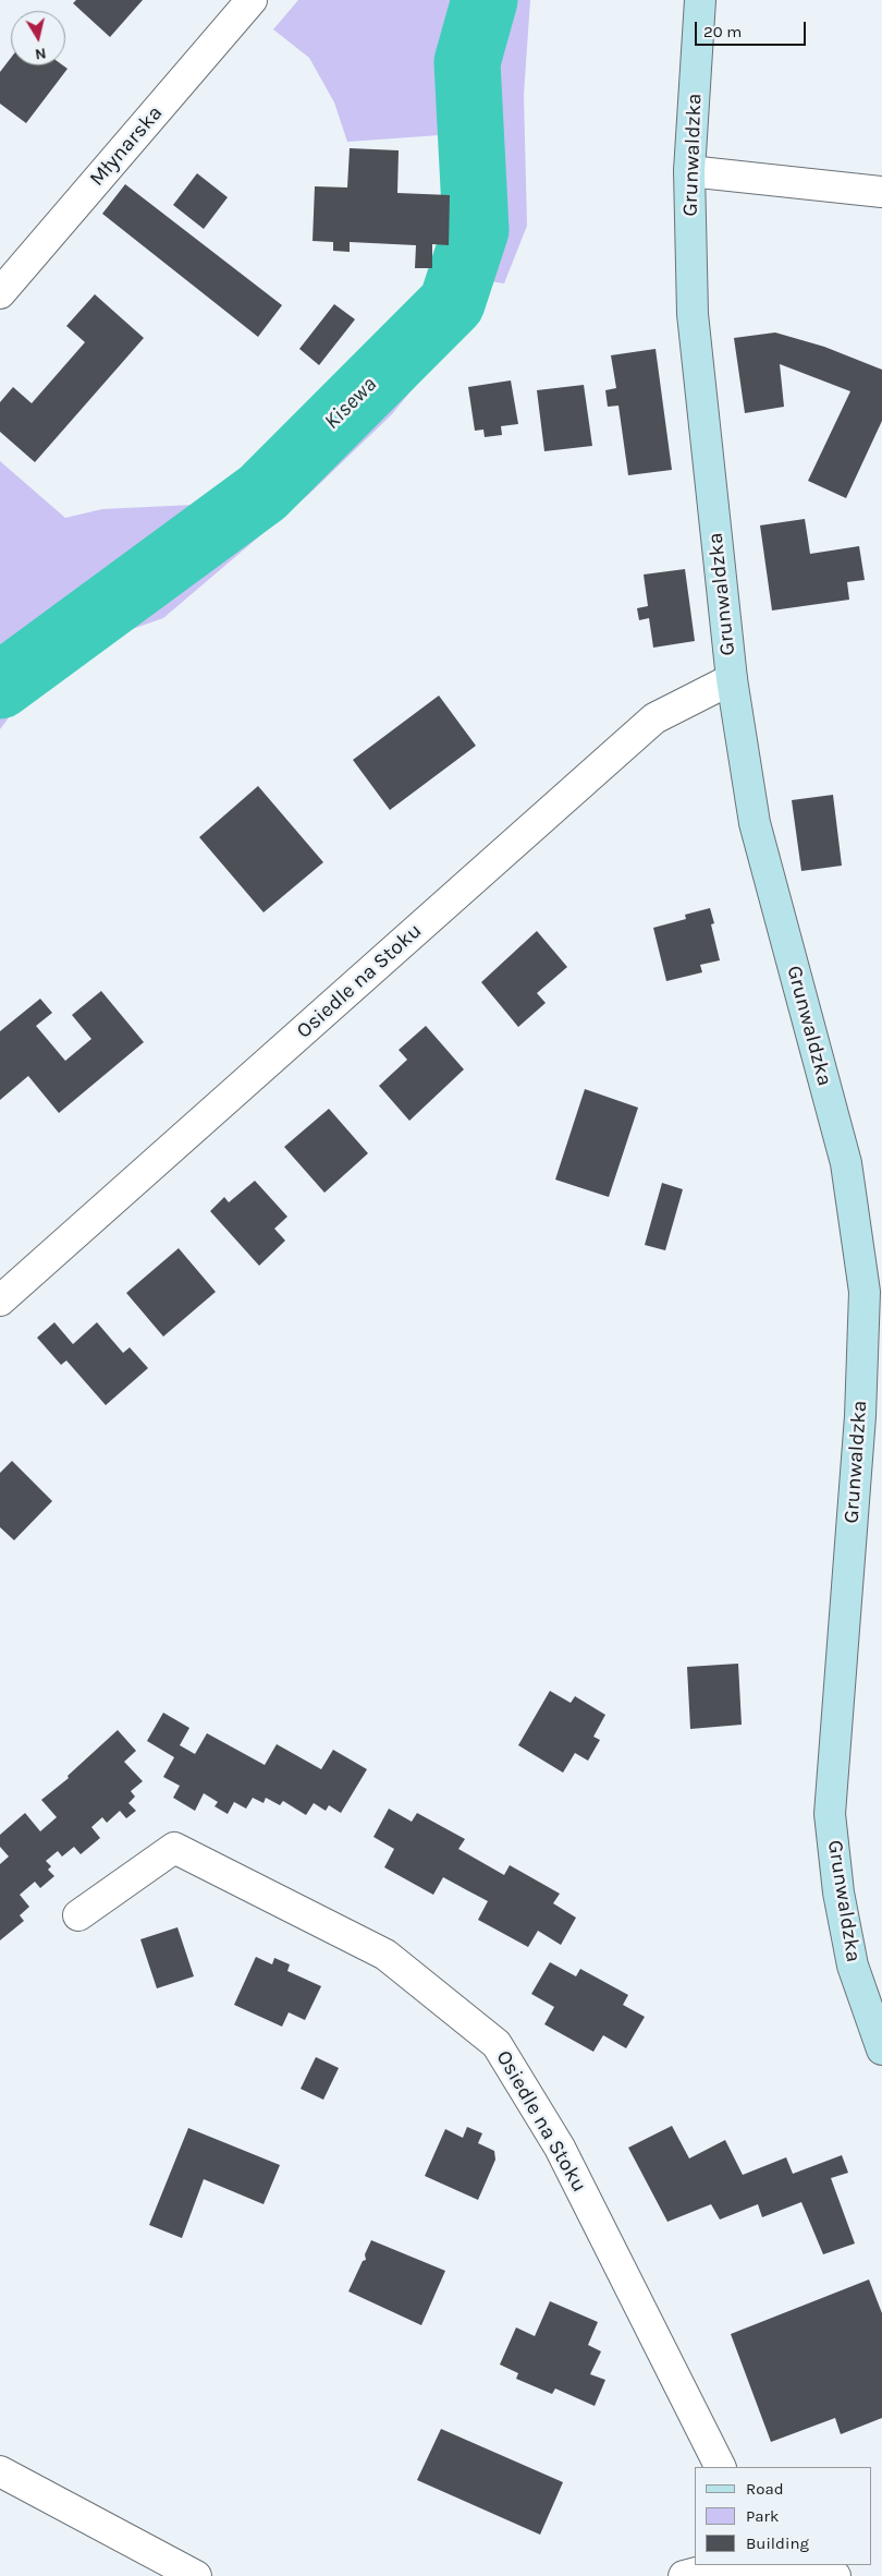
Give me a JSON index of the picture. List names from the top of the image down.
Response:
{
  "streets": {
    "main road": ["Grunwaldzka"],
    "street": ["Młynarska", "Osiedle na Stoku"]
  },
  "crossings": [
    ["Grunwaldzka", "Osiedle na Stoku"]
  ],
  "water": ["Kisewa"],
  "legend": ["Road", "Park", "Building"],
  "scale_bar": "20 m",
  "north": "bottom"
}
